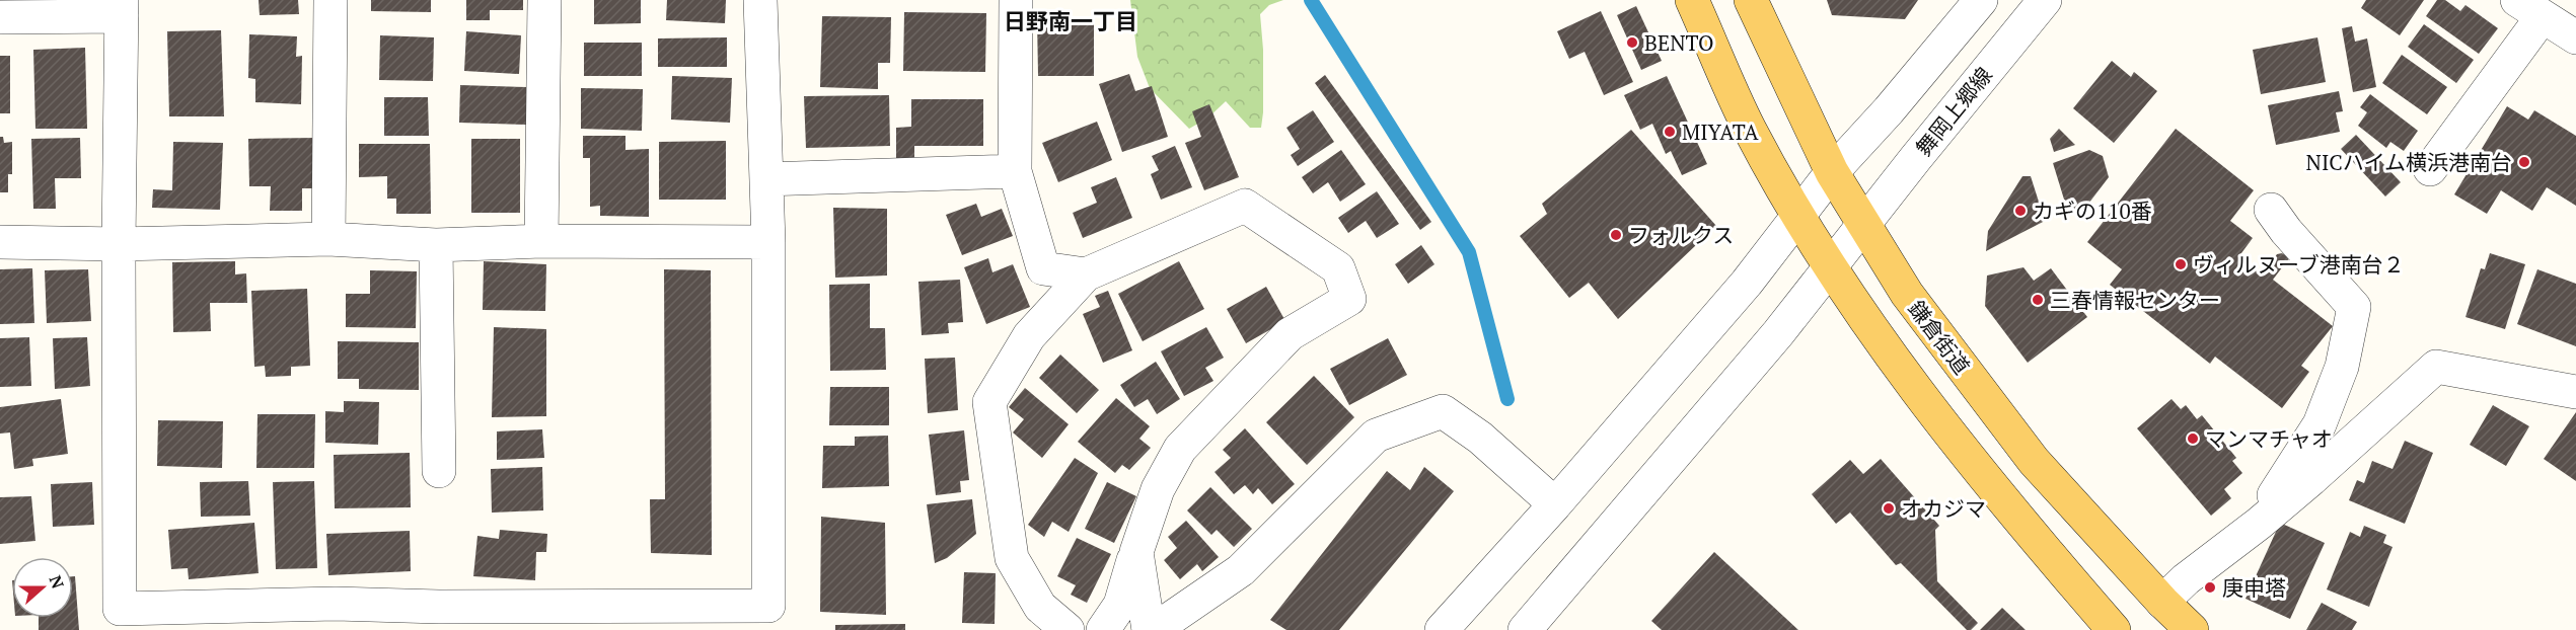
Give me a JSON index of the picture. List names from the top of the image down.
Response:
{
  "streets": {
    "main road": ["鎌倉街道"],
    "street": ["舞岡上郷線"]
  },
  "crossings": [
    ["舞岡上郷線", "鎌倉街道"]
  ],
  "districts": ["日野南一丁目"],
  "places": [
    "BENTO",
    "MIYATA",
    "NICハイム横浜港南台",
    "カギの110番",
    "フォルクス",
    "ヴィルヌーブ港南台２",
    "三春情報センター",
    "マンマチャオ",
    "オカジマ",
    "庚申塔"
  ],
  "north": "right"
}
